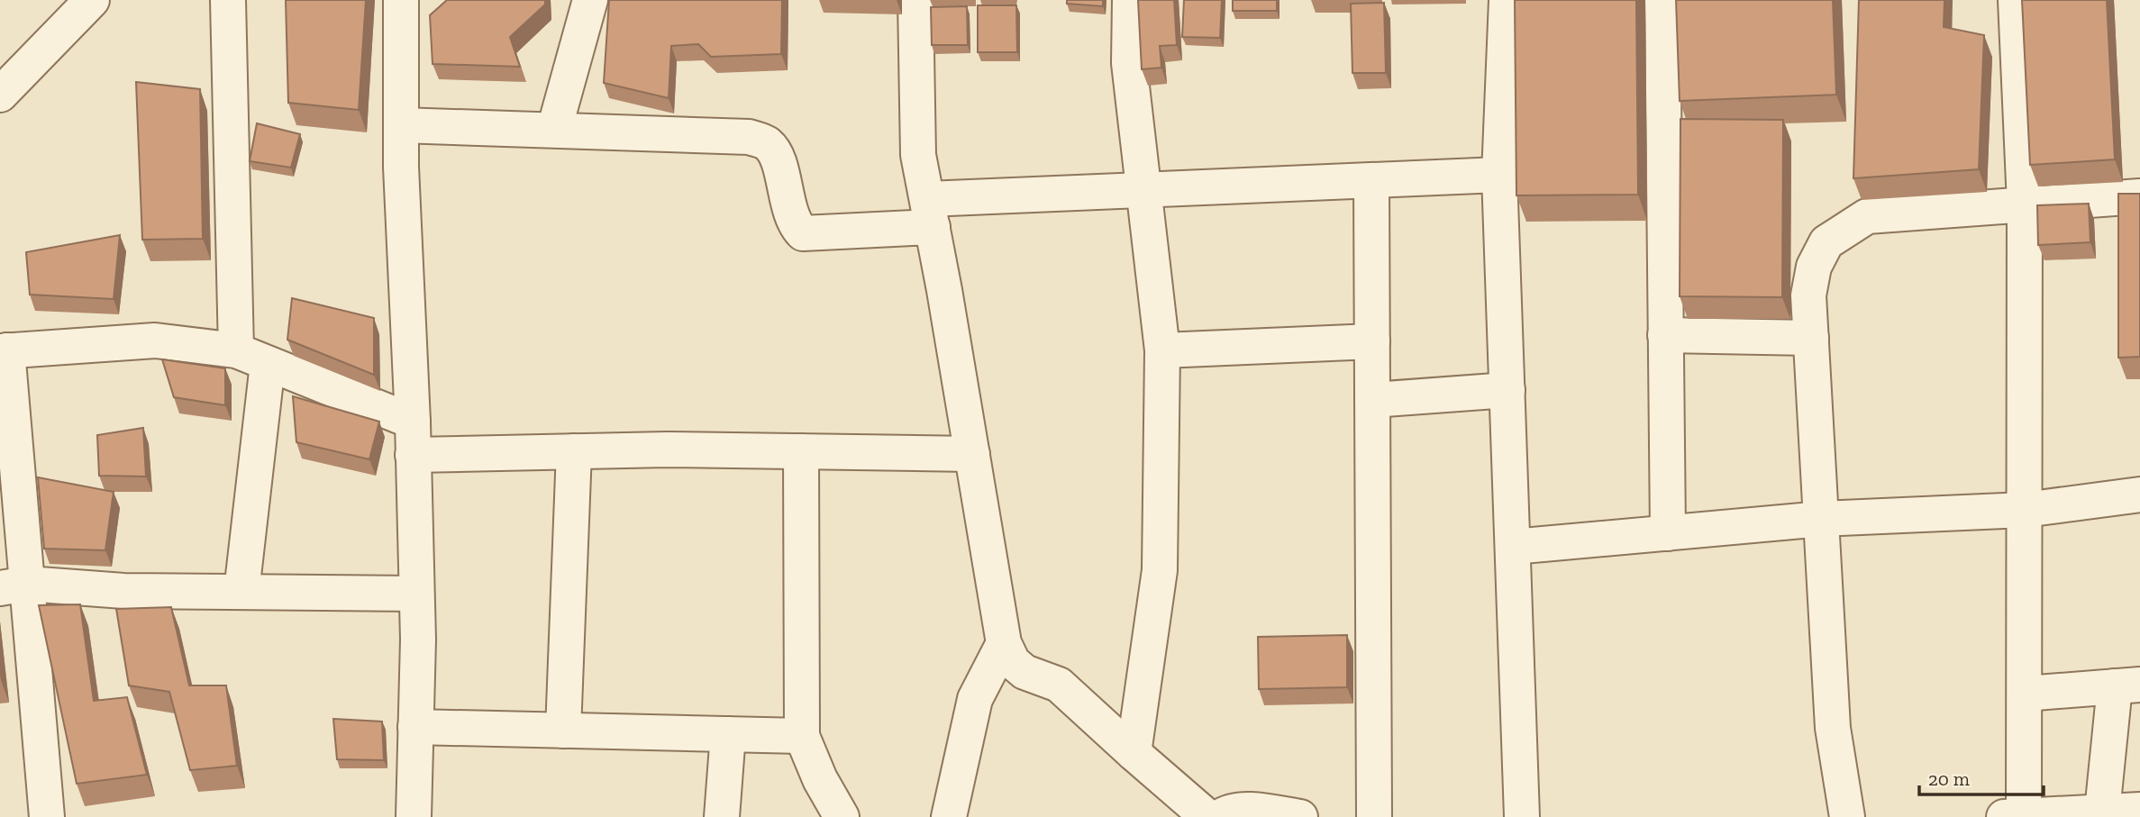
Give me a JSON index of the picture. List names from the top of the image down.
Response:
{
  "scale_bar": "20 m"
}
